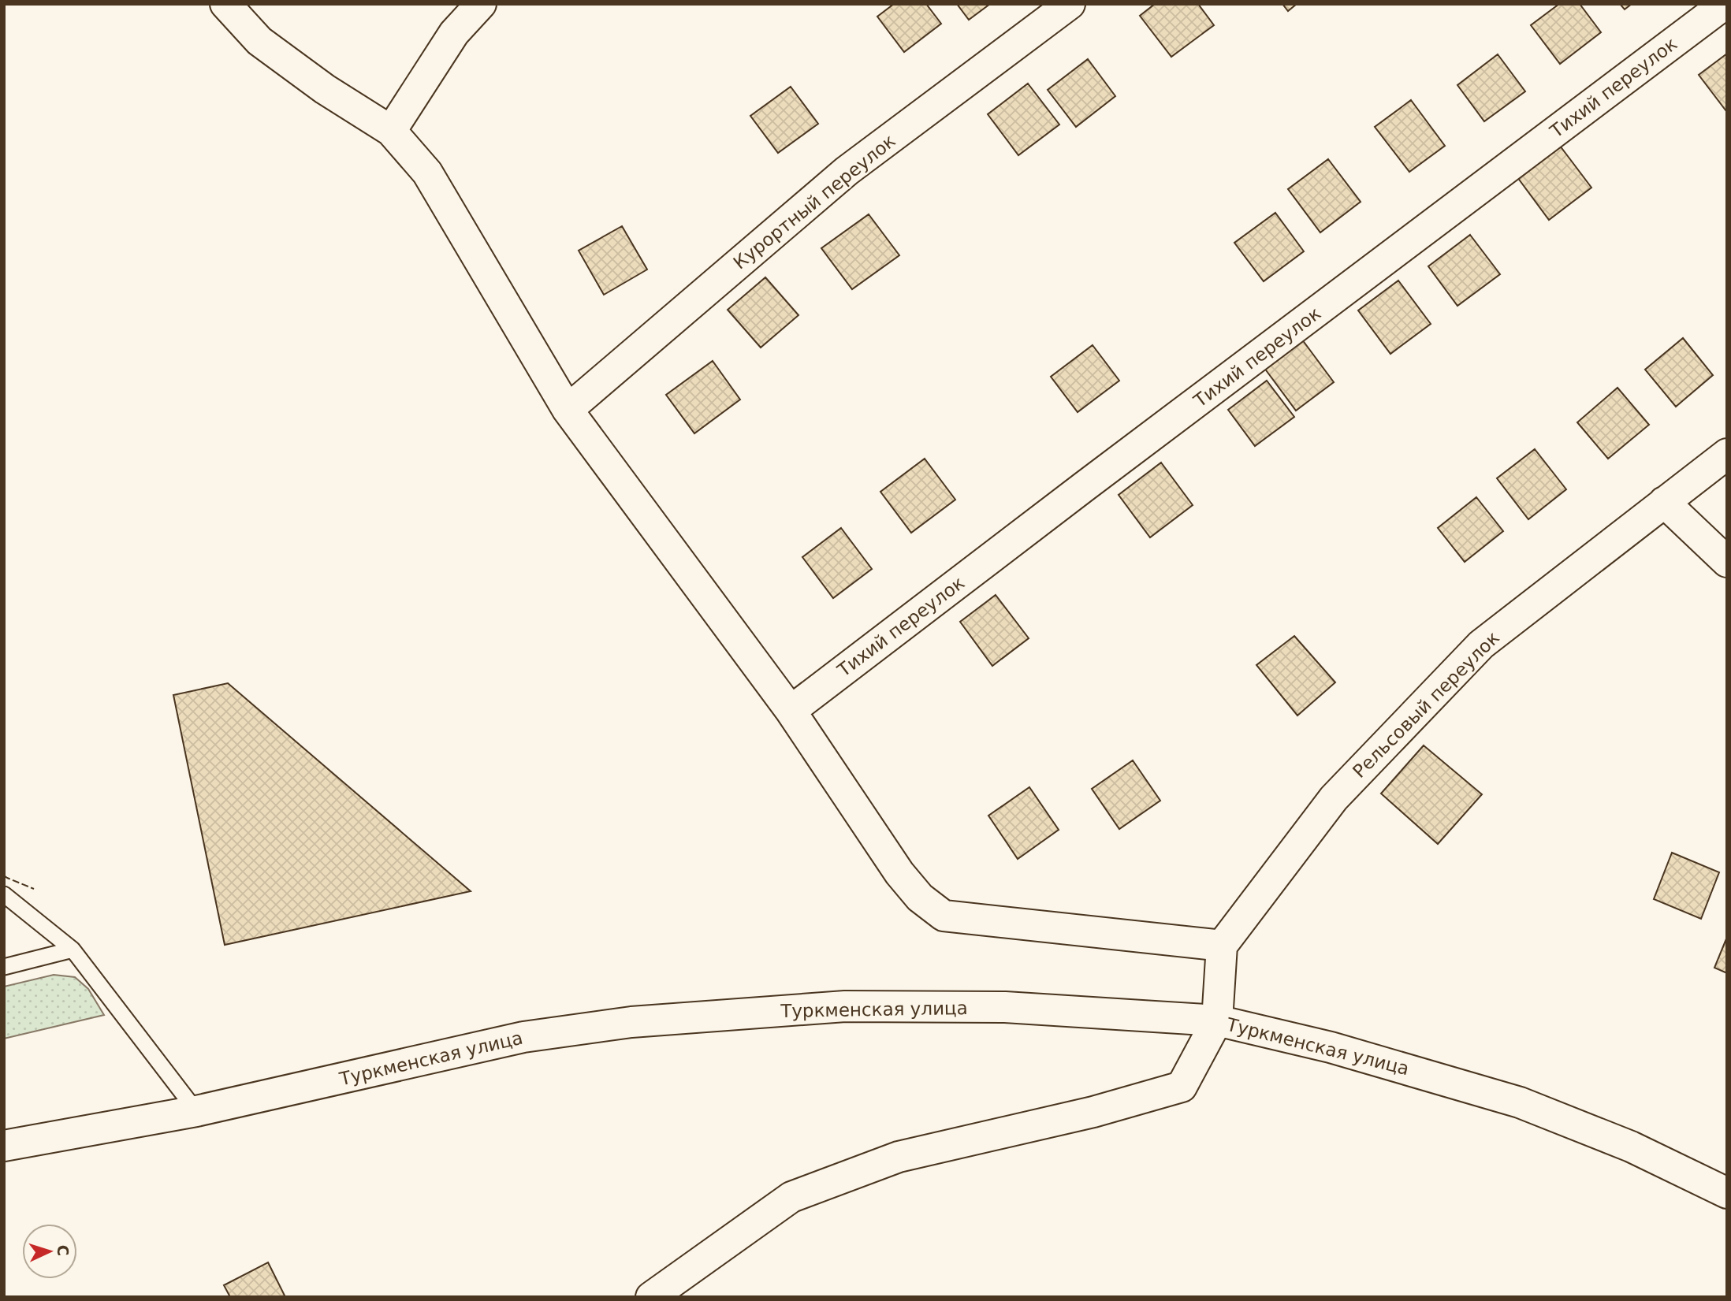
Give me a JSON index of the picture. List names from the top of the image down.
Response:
{
  "streets": {
    "street": [
      "Тихий переулок",
      "Курортный переулок",
      "Рельсовый переулок",
      "Туркменская улица"
    ]
  },
  "north": "right"
}
